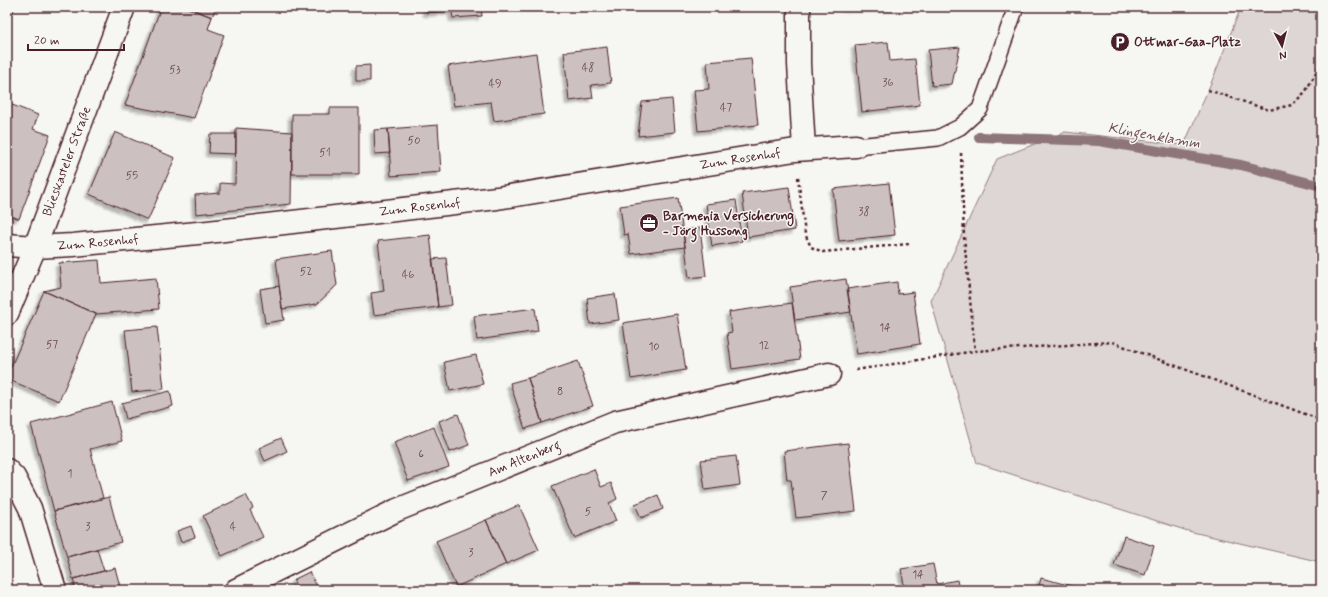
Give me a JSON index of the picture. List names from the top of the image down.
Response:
{
  "streets": {
    "street": ["Zum Rosenhof", "Blieskasteler Straße", "Am Altenberg"]
  },
  "crossings": [
    ["Zum Rosenhof", "Blieskasteler Straße"]
  ],
  "water": ["Klingenklamm"],
  "places": {
    "parking": ["Ottmar-Gaa-Platz"],
    "office": ["Barmenia Versicherung - Jörg Hussong"]
  },
  "house_numbers": [
    "48",
    "53",
    "36",
    "49",
    "47",
    "50",
    "51",
    "55",
    "38",
    "52",
    "46",
    "14",
    "57",
    "12",
    "10",
    "8",
    "6",
    "1",
    "7",
    "5",
    "3",
    "4",
    "3",
    "14"
  ],
  "scale_bar": "20 m",
  "north": "bottom"
}
